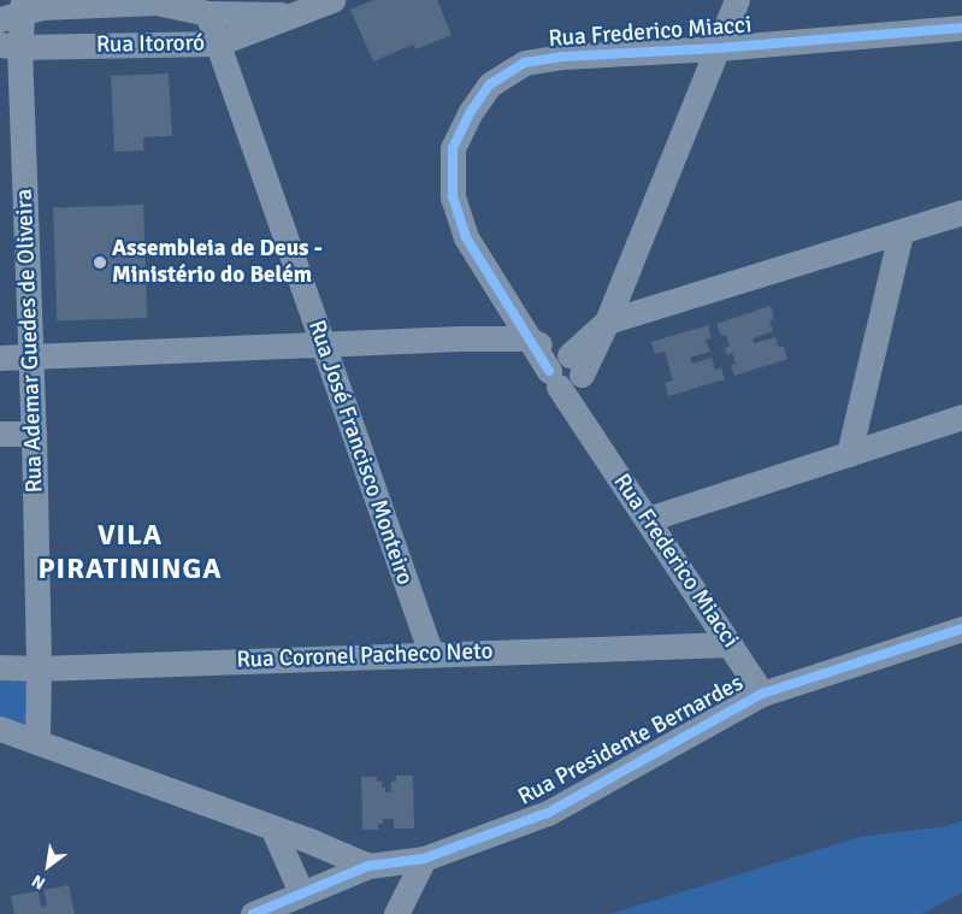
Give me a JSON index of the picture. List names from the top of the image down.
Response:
{
  "streets": {
    "street": [
      "Rua Frederico Miacci",
      "Rua Itororó",
      "Rua Ademar Guedes de Oliveira",
      "Rua José Francisco Monteiro",
      "Rua Coronel Pacheco Neto",
      "Rua Presidente Bernardes"
    ]
  },
  "crossings": [
    ["Rua Frederico Miacci", "Rua Coronel Pacheco Neto"],
    ["Rua Frederico Miacci", "Rua Presidente Bernardes"],
    ["Rua Itororó", "Rua Ademar Guedes de Oliveira"],
    ["Rua Itororó", "Rua José Francisco Monteiro"],
    ["Rua Ademar Guedes de Oliveira", "Rua Coronel Pacheco Neto"],
    ["Rua José Francisco Monteiro", "Rua Coronel Pacheco Neto"]
  ],
  "districts": ["VILA PIRATININGA"],
  "places": ["Assembleia de Deus - Ministério do Belém"],
  "north": "bottom left"
}
